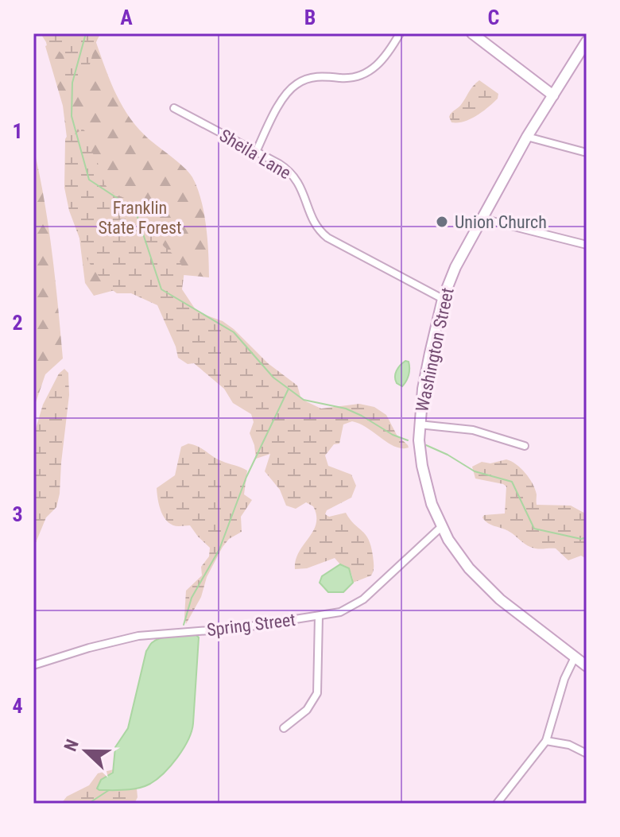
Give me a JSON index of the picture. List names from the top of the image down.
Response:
{
  "streets": {
    "main road": ["Washington Street"],
    "street": ["Sheila Lane", "Spring Street"]
  },
  "crossings": [
    ["Sheila Lane", "Washington Street"],
    ["Washington Street", "Spring Street"]
  ],
  "parks": ["Franklin State Forest"],
  "places": ["Union Church"],
  "north": "left",
  "grid": {
    "columns": ["A", "B", "C"],
    "rows": [
      "1",
      "2",
      "3",
      "4"
    ]
  }
}
